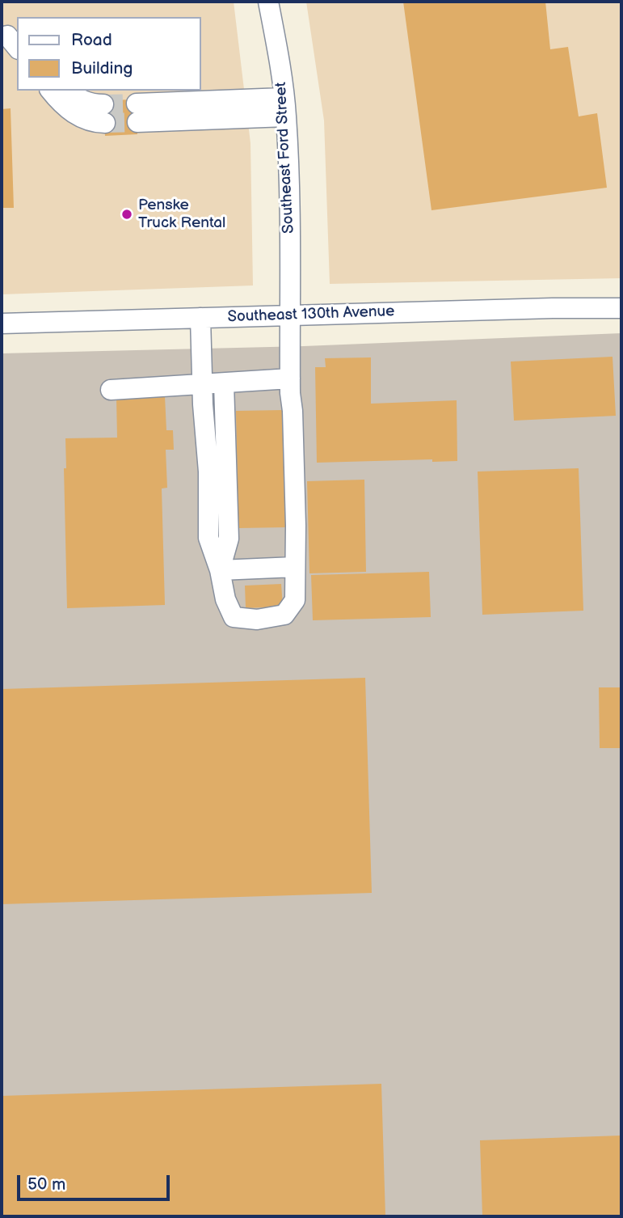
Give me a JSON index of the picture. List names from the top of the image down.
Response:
{
  "streets": {
    "street": ["Southeast Ford Street", "Southeast 130th Avenue"]
  },
  "crossings": [
    ["Southeast Ford Street", "Southeast 130th Avenue"]
  ],
  "places": ["Penske Truck Rental"],
  "legend": ["Road", "Building"],
  "scale_bar": "50 m"
}
